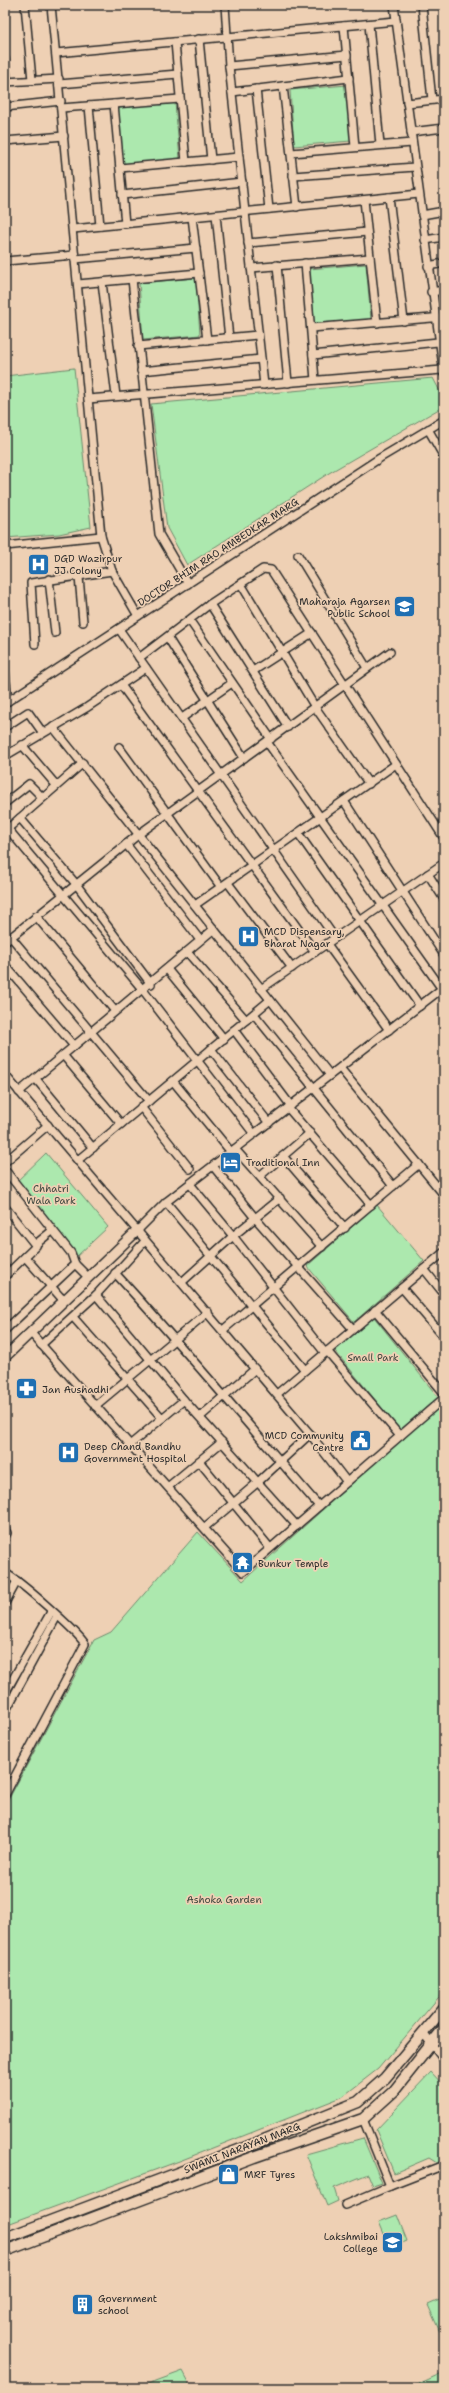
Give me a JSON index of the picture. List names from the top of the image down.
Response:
{
  "streets": {
    "main road": ["SWAMI NARAYAN MARG"],
    "street": ["DOCTOR BHIM RAO AMBEDKAR MARG"]
  },
  "parks": ["Chhatri Wala Park", "Small Park", "Ashoka Garden"],
  "places": {
    "hospital": ["DGD Wazirpur JJ Colony", "MCD Dispensary, Bharat Nagar", "Deep Chand Bandhu Government Hospital"],
    "school or university": ["Maharaja Agarsen Public School", "Lakshmibai College"],
    "hotel": ["Traditional Inn"],
    "pharmacy": ["Jan Aushadhi"],
    "public building": ["MCD Community Centre"],
    "temple": ["Bunkur Temple"],
    "shop": ["MRF Tyres"],
    "building": ["Government school"]
  }
}
